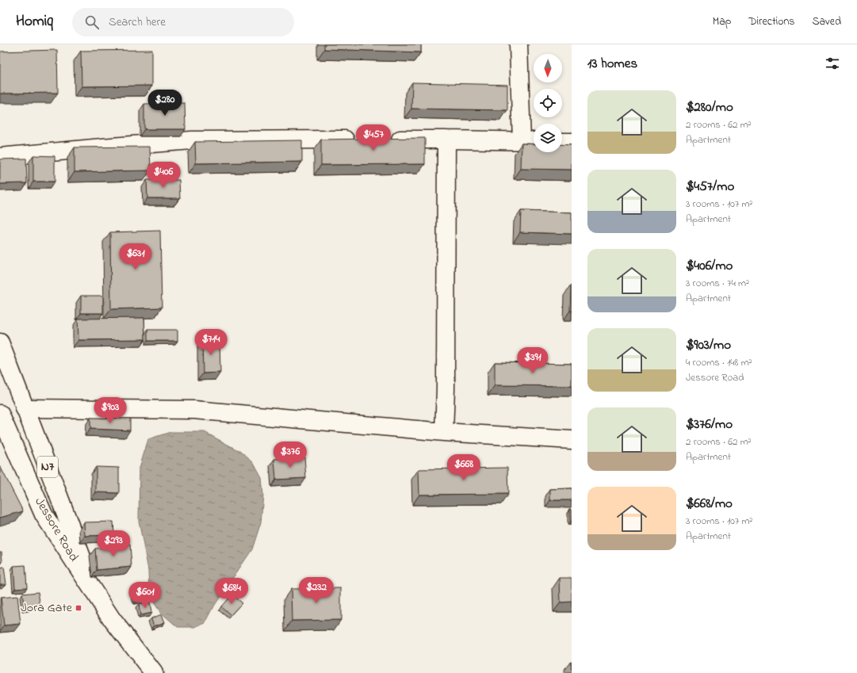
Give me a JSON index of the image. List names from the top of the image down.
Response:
{
  "streets": {
    "main road": ["N7", "Jessore Road"]
  },
  "places": {
    "transit": ["Jora Gate"]
  },
  "north": "bottom",
  "page": {
    "header": "Homiq",
    "search": "Search here",
    "nav": ["Map", "Directions", "Saved"],
    "heading": "13 homes",
    "list": [
      {
        "name": "$280/mo",
        "note": "2 rooms · 62 m² · Apartment"
      },
      {
        "name": "$457/mo",
        "note": "3 rooms · 107 m² · Apartment"
      },
      {
        "name": "$406/mo",
        "note": "3 rooms · 74 m² · Apartment"
      },
      {
        "name": "$903/mo",
        "note": "4 rooms · 148 m² · Jessore Road"
      },
      {
        "name": "$376/mo",
        "note": "2 rooms · 62 m² · Apartment"
      },
      {
        "name": "$668/mo",
        "note": "3 rooms · 107 m² · Apartment"
      }
    ],
    "price": [
      "$280",
      "$457",
      "$406",
      "$631",
      "$714",
      "$391",
      "$903",
      "$376",
      "$668",
      "$293",
      "$232",
      "$684",
      "$601"
    ]
  }
}
